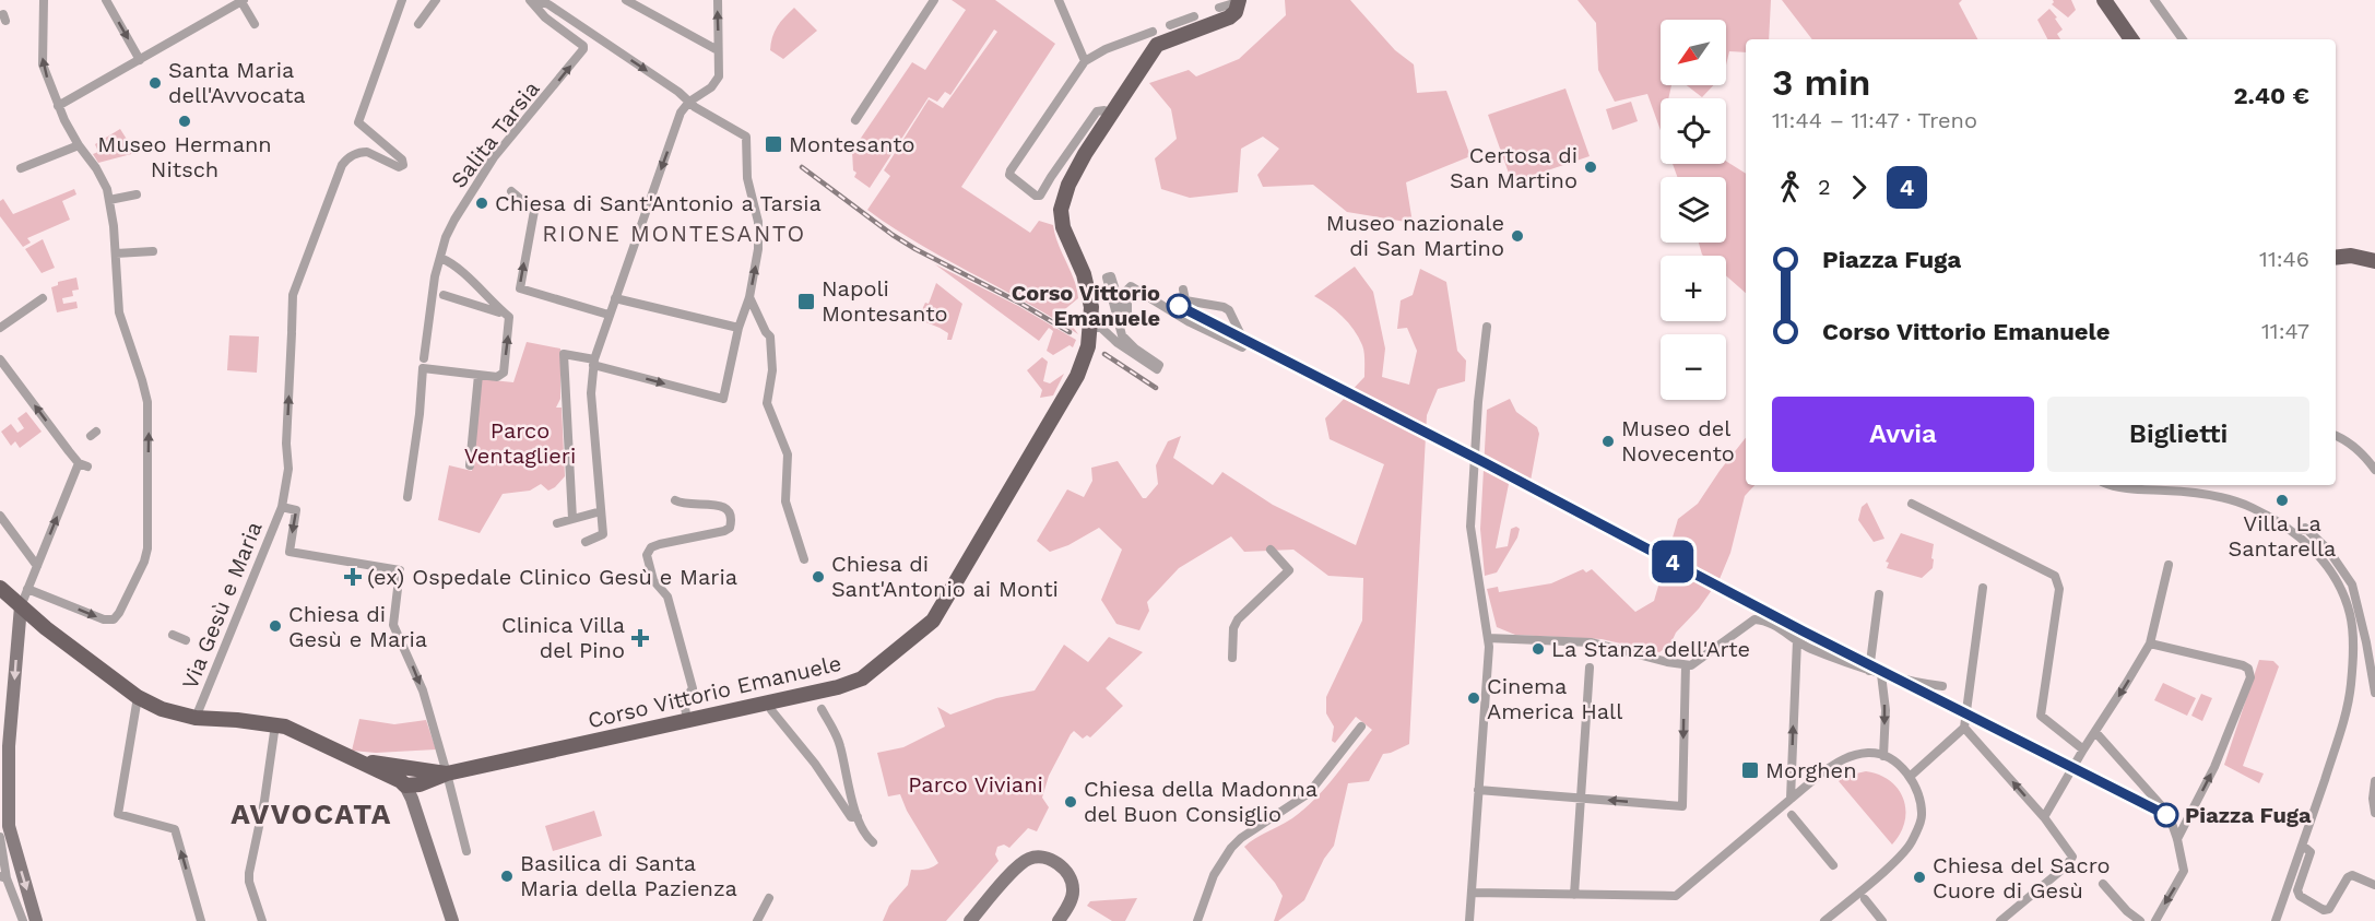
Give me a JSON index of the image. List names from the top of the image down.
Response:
{
  "streets": {
    "main road": ["Corso Vittorio Emanuele"],
    "street": ["Salita Tarsia", "Via Gesù e Maria"]
  },
  "one_way": ["Salita Tarsia", "Via Gesù e Maria"],
  "districts": ["RIONE MONTESANTO", "AVVOCATA"],
  "parks": ["Parco Ventaglieri", "Parco Viviani"],
  "places": {
    "other": [
      "Santa Maria dell'Avvocata",
      "Museo Hermann Nitsch",
      "Certosa di San Martino",
      "Chiesa di Sant'Antonio a Tarsia",
      "Museo nazionale di San Martino",
      "Corso Vittorio Emanuele",
      "Museo del Novecento",
      "Villa La Santarella",
      "Chiesa di Sant'Antonio ai Monti",
      "Chiesa di Gesù e Maria",
      "La Stanza dell'Arte",
      "Cinema America Hall",
      "Chiesa della Madonna del Buon Consiglio",
      "Piazza Fuga",
      "Basilica di Santa Maria della Pazienza",
      "Chiesa del Sacro Cuore di Gesù"
    ],
    "transit": ["Montesanto", "Napoli Montesanto", "Morghen"],
    "health": ["(ex) Ospedale Clinico Gesù e Maria", "Clinica Villa del Pino"]
  },
  "north": "bottom left",
  "page": {
    "on_map": "4",
    "map_buttons": ["+", "−"],
    "heading": ["3 min", "11:44 – 11:47 · Treno", "2.40 €"],
    "legs": ["2", "4"],
    "list": [
      {
        "name": "Piazza Fuga",
        "value": "11:46"
      },
      {
        "name": "Corso Vittorio Emanuele",
        "value": "11:47"
      }
    ],
    "buttons": ["Avvia", "Biglietti"]
  }
}
